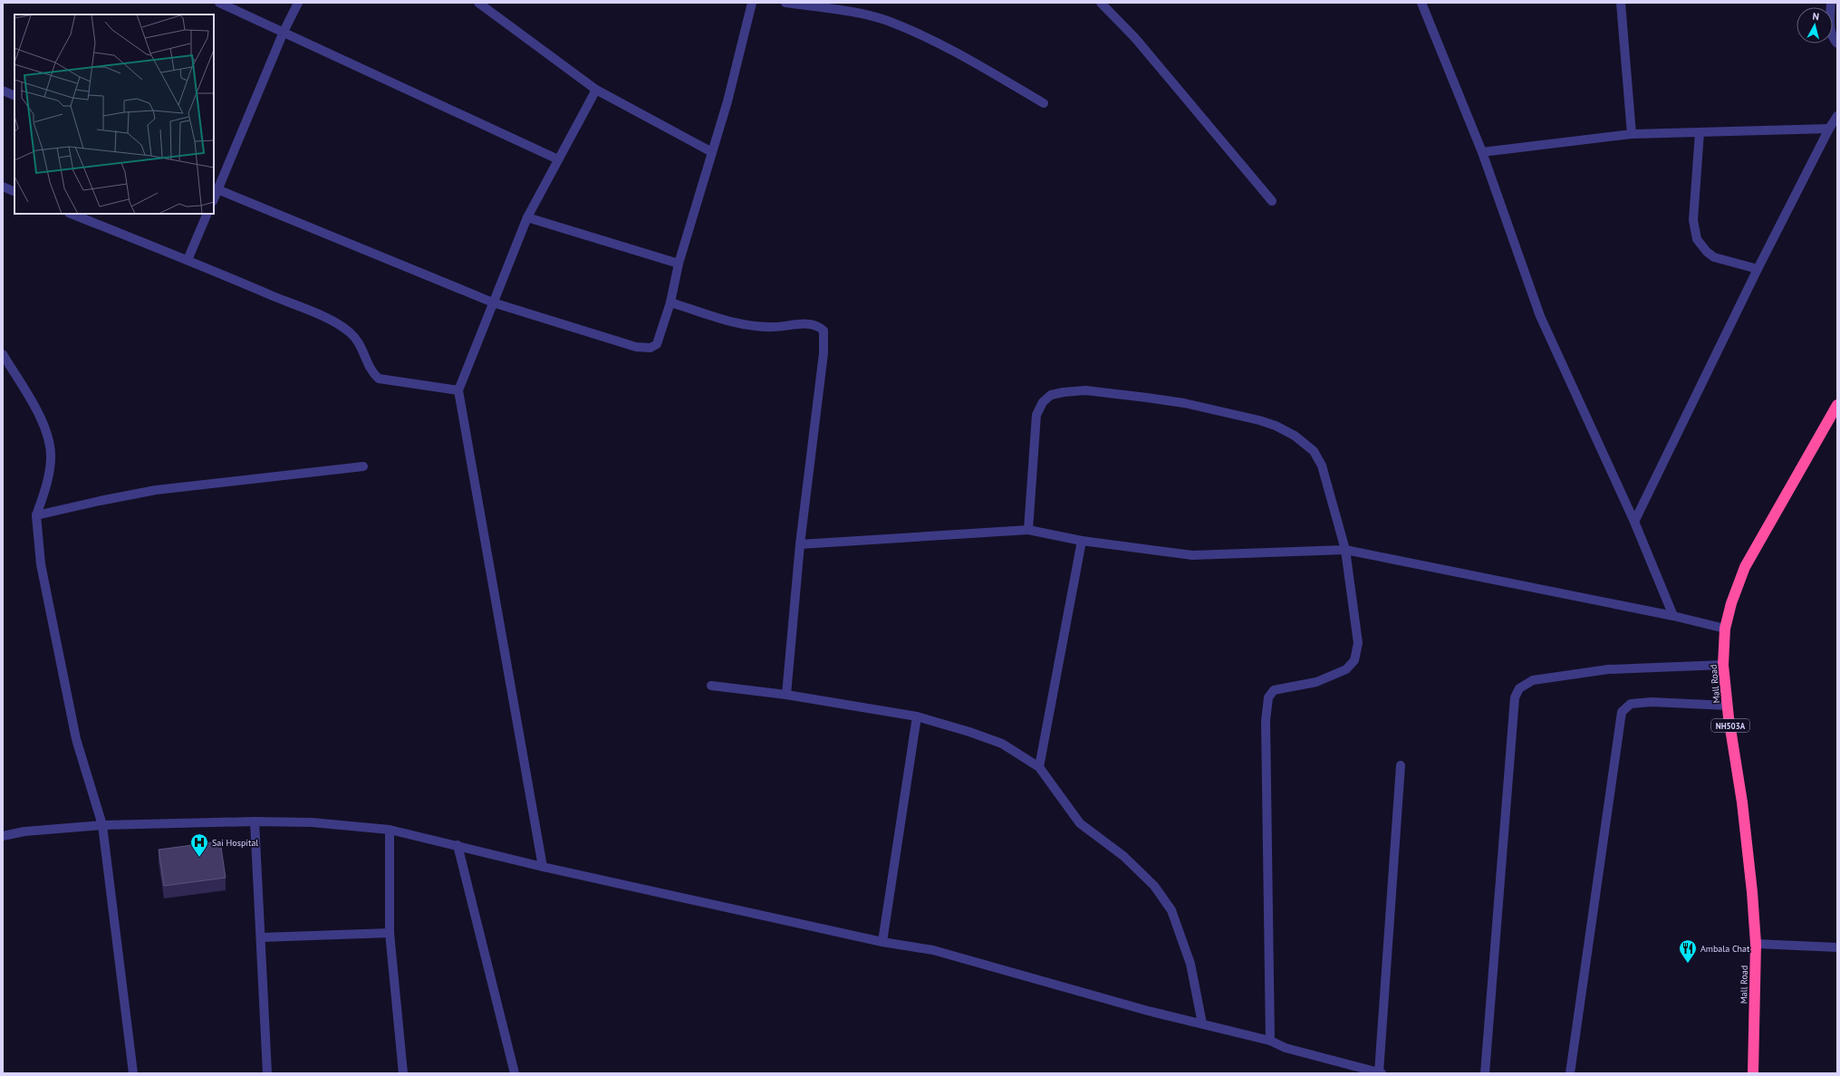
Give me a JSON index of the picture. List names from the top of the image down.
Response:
{
  "streets": {
    "highway": ["Mall Road", "NH503A"]
  },
  "places": {
    "hospital": ["Sai Hospital"],
    "restaurant": ["Ambala Chat"]
  },
  "north": "top"
}
